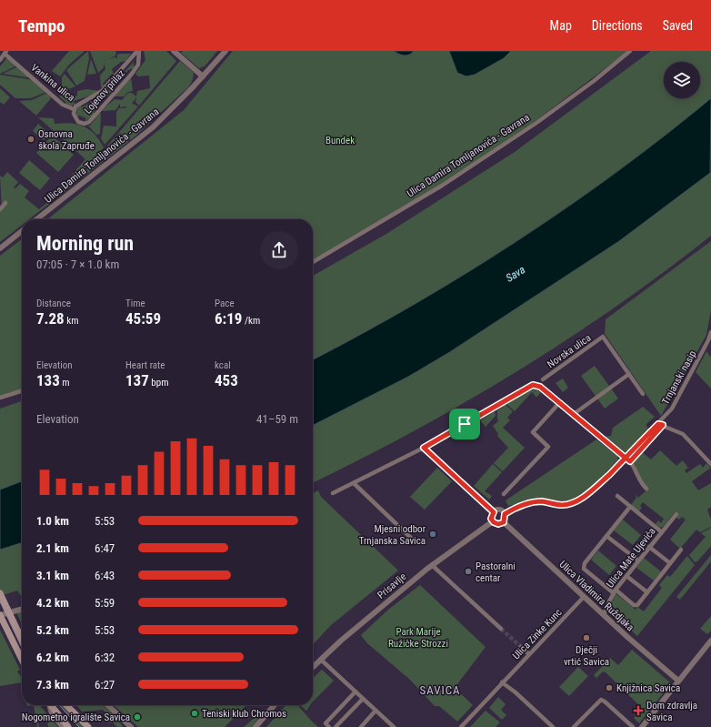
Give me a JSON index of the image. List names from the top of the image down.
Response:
{
  "streets": {
    "street": [
      "Vankina ulica",
      "Lojenov prilaz",
      "Ulica Damira Tomljanovića - Gavrana",
      "Novska ulica",
      "Trnjanski nasip",
      "Ulica Mate Ujevića",
      "Prisavlje",
      "Ulica Vladimira Ruždjaka",
      "Ulica Zinke Kunc"
    ]
  },
  "crossings": [
    ["Vankina ulica", "Lojenov prilaz"],
    ["Trnjanski nasip", "Prisavlje"],
    ["Trnjanski nasip", "Ulica Vladimira Ruždjaka"],
    ["Ulica Mate Ujevića", "Ulica Vladimira Ruždjaka"],
    ["Prisavlje", "Ulica Vladimira Ruždjaka"],
    ["Ulica Vladimira Ruždjaka", "Ulica Zinke Kunc"]
  ],
  "districts": ["SAVICA"],
  "water": ["Sava"],
  "parks": ["Bundek", "Park Marije Ružičke Strozzi"],
  "places": {
    "other": [
      "Osnovna škola Zapruđe",
      "Mjesni odbor Trnjanska Savica",
      "Pastoralni centar",
      "Dječji vrtić Savica",
      "Knjižnica Savica",
      "Teniski klub Chromos",
      "Nogometno igralište Savica"
    ],
    "health": ["Dom zdravlja Savica"]
  },
  "page": {
    "header": "Tempo",
    "nav": ["Map", "Directions", "Saved"],
    "heading": ["Morning run", "07:05 · 7 × 1.0 km"],
    "stats": [
      ["Distance", "7.28 km"],
      ["Time", "45:59"],
      ["Pace", "6:19 /km"],
      ["Elevation", "133 m"],
      ["Heart rate", "137 bpm"],
      ["kcal", "453"]
    ],
    "chart": ["Elevation", "41–59 m"],
    "list": [
      {
        "name": "1.0 km",
        "note": "5:53"
      },
      {
        "name": "2.1 km",
        "note": "6:47"
      },
      {
        "name": "3.1 km",
        "note": "6:43"
      },
      {
        "name": "4.2 km",
        "note": "5:59"
      },
      {
        "name": "5.2 km",
        "note": "5:53"
      },
      {
        "name": "6.2 km",
        "note": "6:32"
      },
      {
        "name": "7.3 km",
        "note": "6:27"
      }
    ]
  }
}
